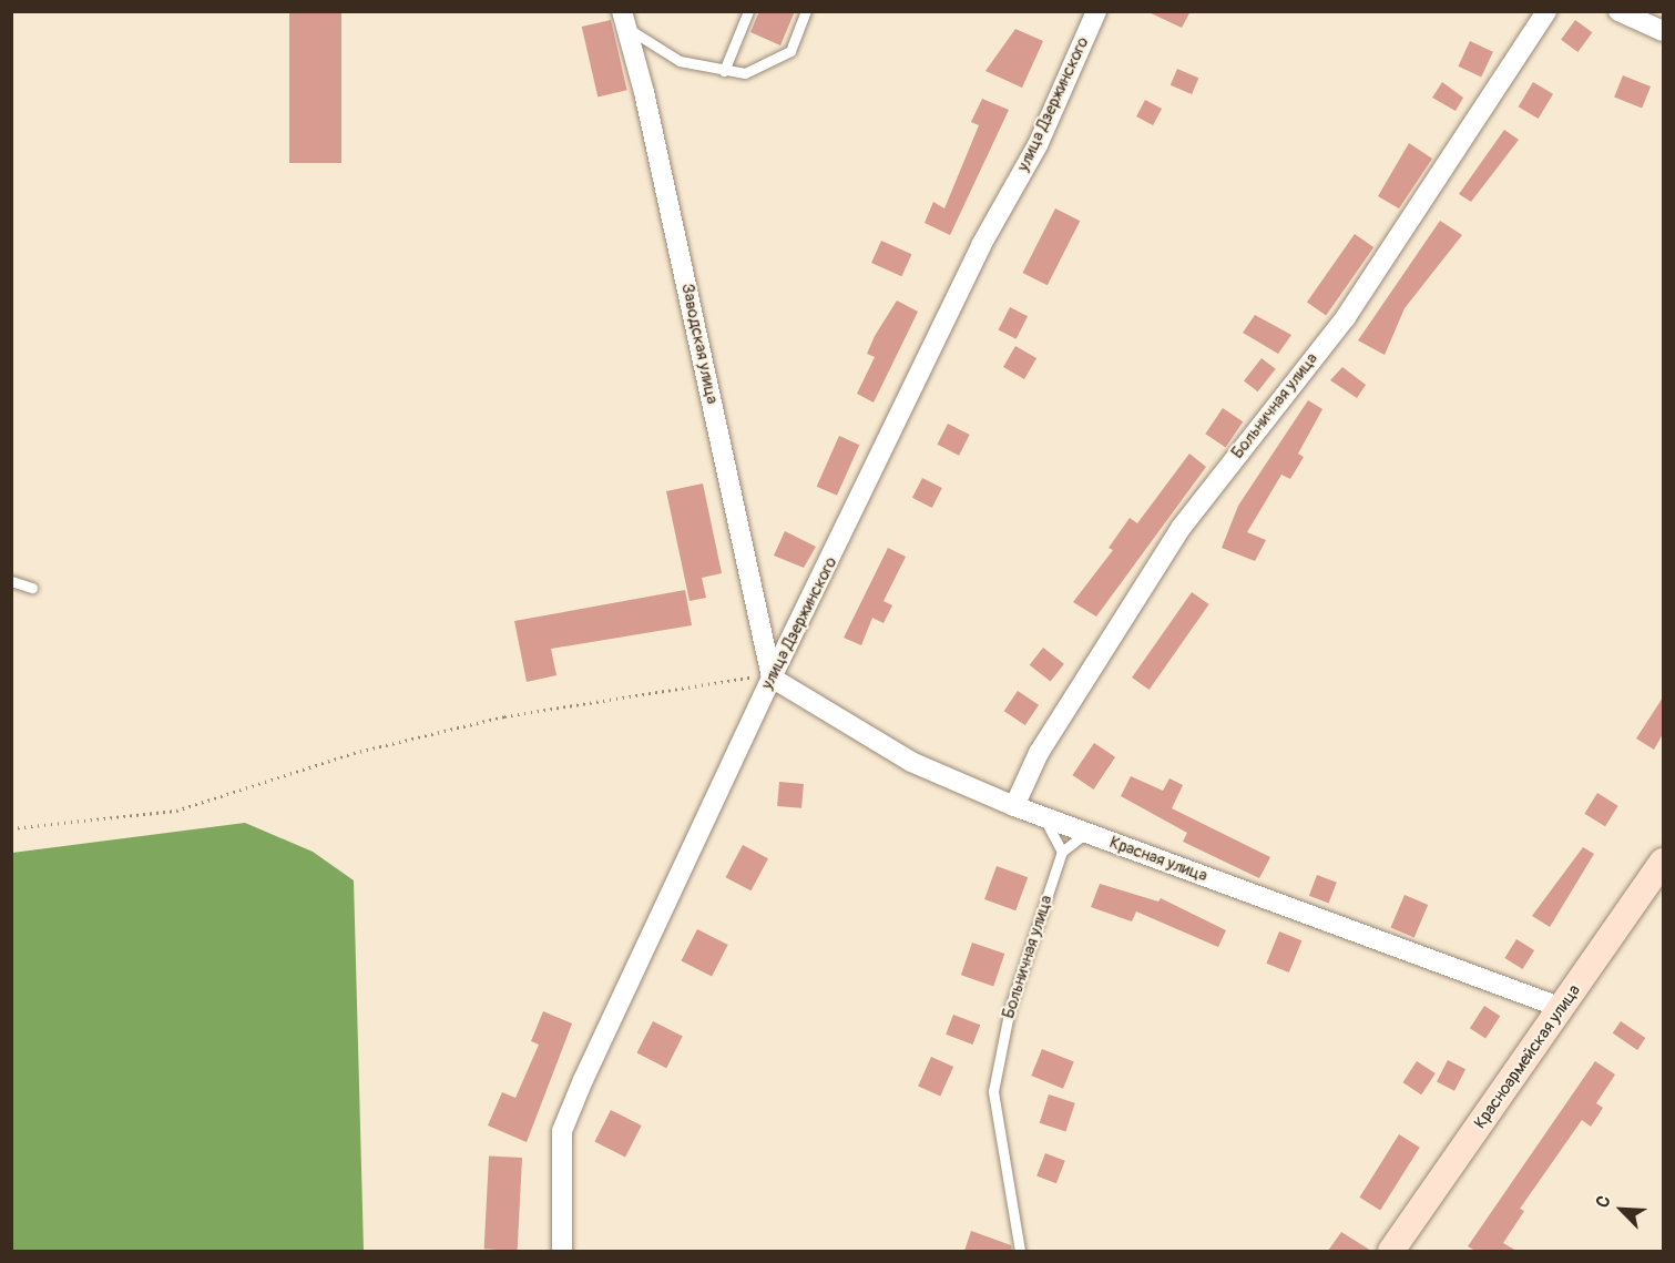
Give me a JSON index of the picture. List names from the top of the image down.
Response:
{
  "streets": {
    "main road": ["Красноармейская улица"],
    "street": [
      "улица Дзержинского",
      "Заводская улица",
      "Больничная улица",
      "Красная улица"
    ]
  },
  "crossings": [
    ["улица Дзержинского", "Заводская улица"],
    ["улица Дзержинского", "Красная улица"],
    ["Заводская улица", "Красная улица"],
    ["Больничная улица", "Красная улица"],
    ["Красная улица", "Красноармейская улица"]
  ],
  "north": "top left"
}
